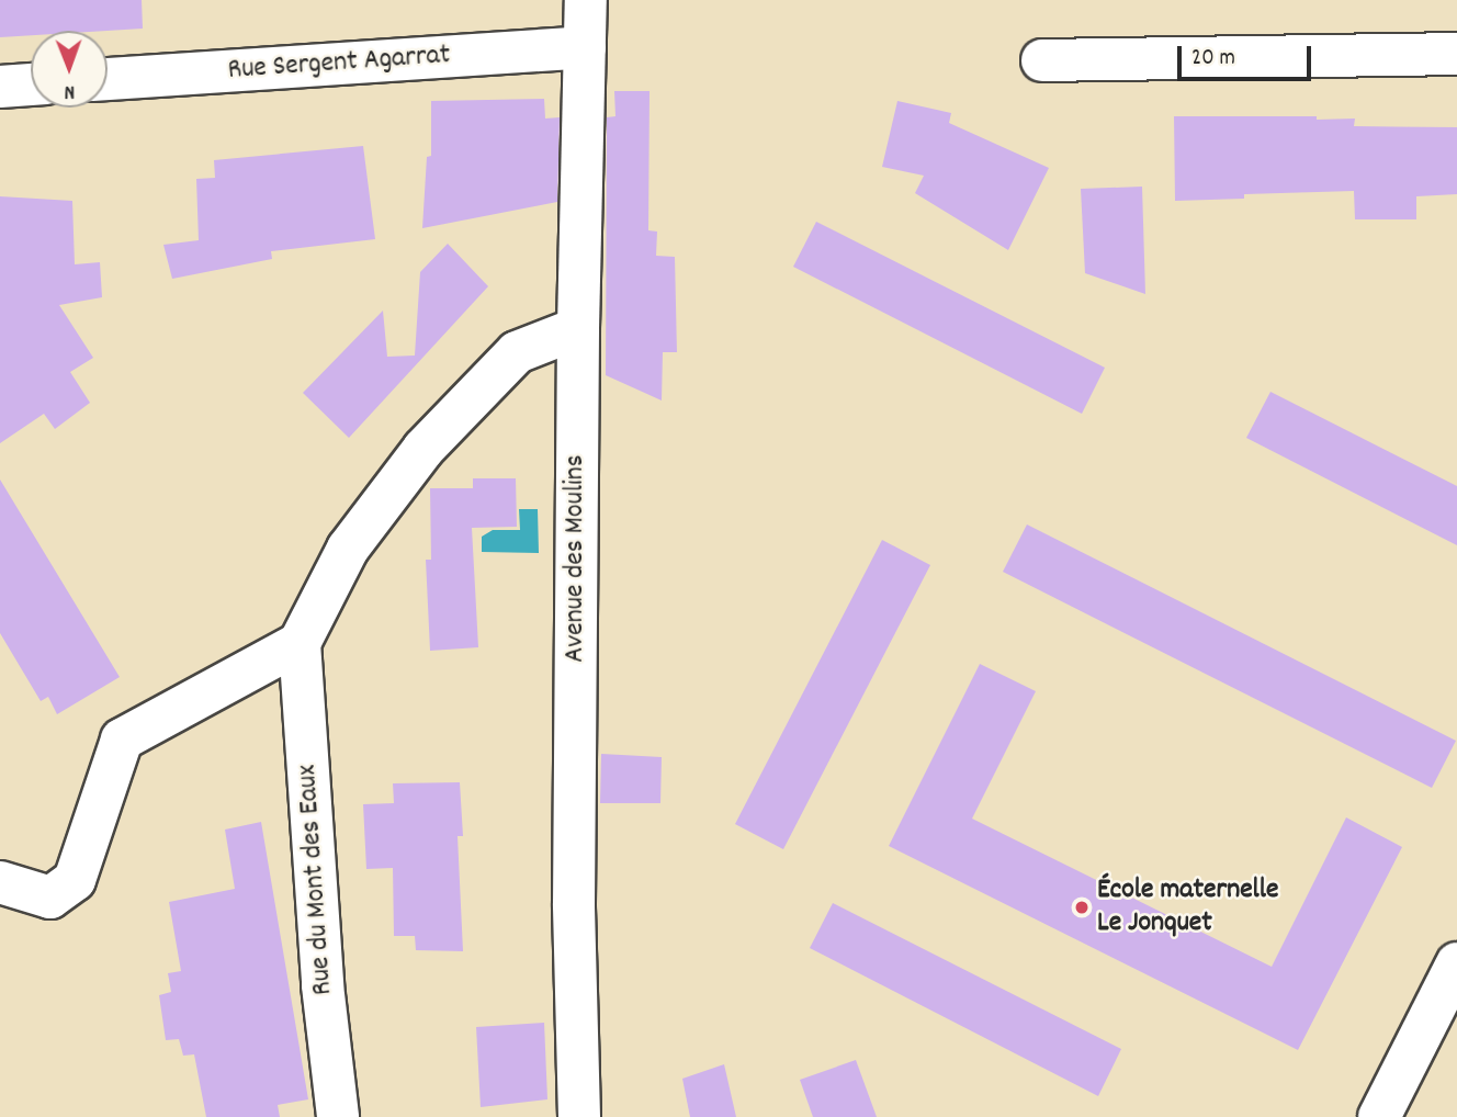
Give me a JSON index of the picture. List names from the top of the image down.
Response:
{
  "streets": {
    "street": ["Rue Sergent Agarrat", "Avenue des Moulins", "Rue du Mont des Eaux"]
  },
  "crossings": [
    ["Rue Sergent Agarrat", "Avenue des Moulins"]
  ],
  "places": ["École maternelle Le Jonquet"],
  "scale_bar": "20 m",
  "north": "bottom"
}
